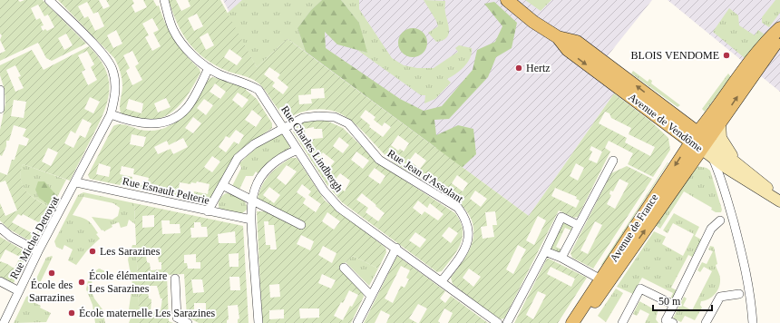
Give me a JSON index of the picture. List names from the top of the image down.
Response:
{
  "streets": {
    "main road": ["Avenue de Vendôme", "Avenue de France"],
    "street": [
      "Rue Charles Lindbergh",
      "Rue Jean d'Assolant",
      "Rue Esnault Pelterie",
      "Rue Michel Detroyat"
    ]
  },
  "crossings": [
    ["Avenue de Vendôme", "Avenue de France"],
    ["Rue Charles Lindbergh", "Rue Jean d'Assolant"],
    ["Rue Jean d'Assolant", "Rue Esnault Pelterie"],
    ["Rue Esnault Pelterie", "Rue Michel Detroyat"]
  ],
  "places": [
    "BLOIS VENDOME",
    "Hertz",
    "Les Sarazines",
    "École des Sarrazines",
    "École élémentaire Les Sarazines",
    "École maternelle Les Sarazines"
  ],
  "scale_bar": "50 m"
}
